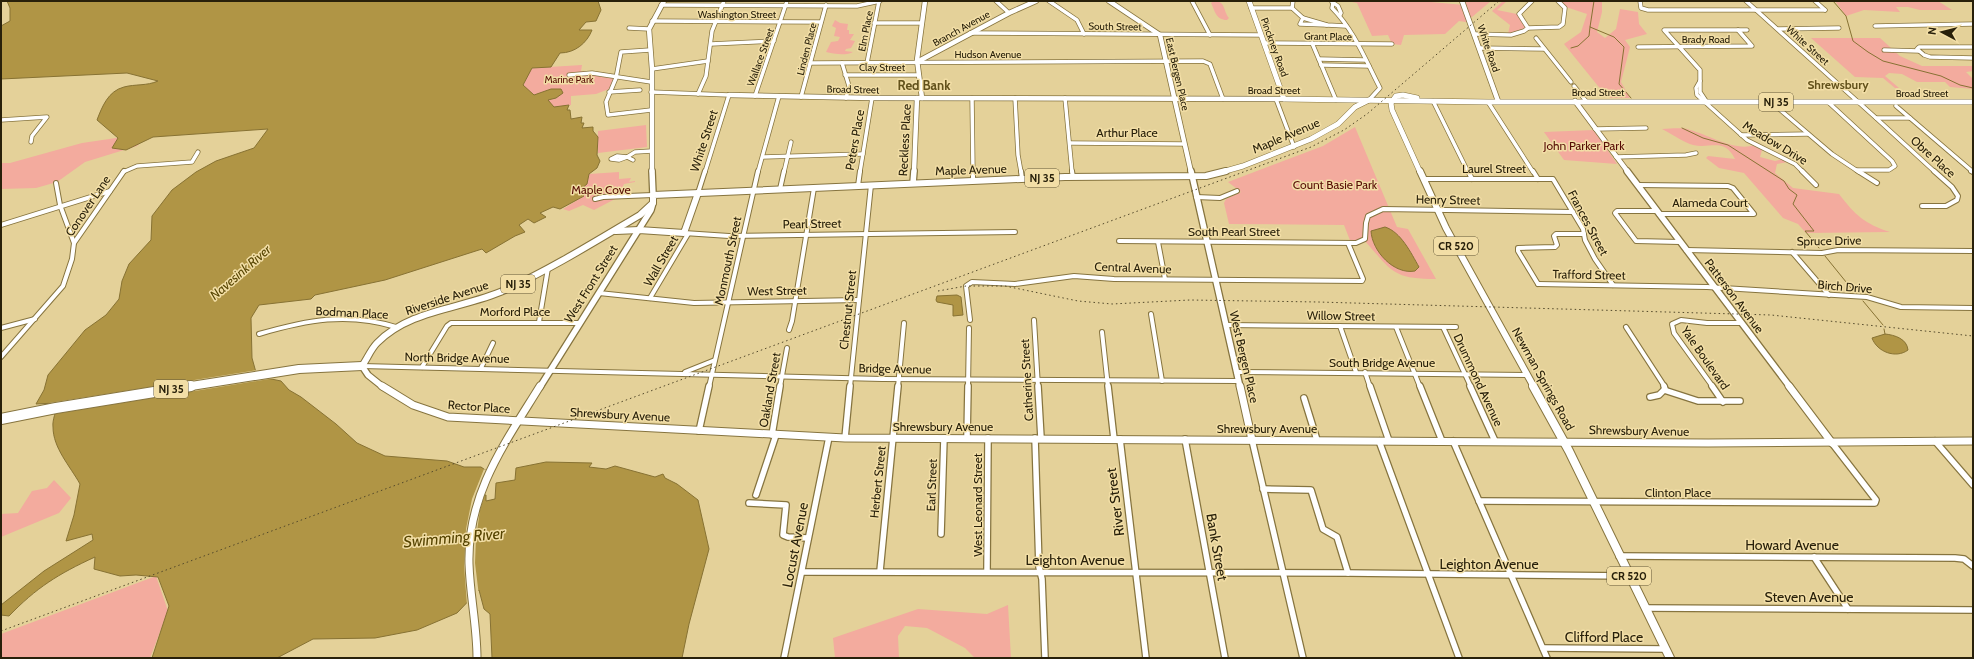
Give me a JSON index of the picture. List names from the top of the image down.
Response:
{
  "streets": {
    "highway": ["NJ 35"],
    "main road": [
      "Pinckney Road",
      "Broad Street",
      "Maple Avenue",
      "Pearl Street",
      "CR 520",
      "West Front Street",
      "Riverside Avenue",
      "Newman Springs Road"
    ],
    "street": [
      "Washington Street",
      "South Street",
      "Branch Avenue",
      "Elm Place",
      "Grant Place",
      "Brady Road",
      "White Street",
      "White Road",
      "Linden Place",
      "Hudson Avenue",
      "Wallace Street",
      "Clay Street",
      "East Bergen Place",
      "Arthur Place",
      "Peters Place",
      "Reckless Place",
      "Meadow Drive",
      "Obre Place",
      "Laurel Street",
      "Henry Street",
      "Alameda Court",
      "Conover Lane",
      "Frances Street",
      "South Pearl Street",
      "Spruce Drive",
      "Wall Street",
      "Monmouth Street",
      "Central Avenue",
      "Trafford Street",
      "Birch Drive",
      "West Street",
      "Patterson Avenue",
      "Chestnut Street",
      "Morford Place",
      "Bodman Place",
      "Willow Street",
      "West Bergen Place",
      "North Bridge Avenue",
      "Yale Boulevard",
      "South Bridge Avenue",
      "Bridge Avenue",
      "Catherine Street",
      "Drummond Avenue",
      "Oakland Street",
      "Rector Place",
      "Shrewsbury Avenue",
      "Herbert Street",
      "Earl Street",
      "Clinton Place",
      "River Street",
      "West Leonard Street",
      "Locust Avenue",
      "Howard Avenue",
      "Bank Street",
      "Leighton Avenue",
      "Steven Avenue",
      "Clifford Place"
    ]
  },
  "crossings": [
    ["Washington Street", "Linden Place"],
    ["Washington Street", "Wallace Street"],
    ["South Street", "Branch Avenue"],
    ["South Street", "Pinckney Road"],
    ["South Street", "East Bergen Place"],
    ["Branch Avenue", "Hudson Avenue"],
    ["Branch Avenue", "Reckless Place"],
    ["Elm Place", "Hudson Avenue"],
    ["Grant Place", "Pinckney Road"],
    ["Brady Road", "Meadow Drive"],
    ["White Street", "Broad Street"],
    ["White Street", "Maple Avenue"],
    ["White Street", "Obre Place"],
    ["Pinckney Road", "Broad Street"],
    ["White Road", "Broad Street"],
    ["Linden Place", "Hudson Avenue"],
    ["Linden Place", "Broad Street"],
    ["Hudson Avenue", "East Bergen Place"],
    ["Hudson Avenue", "Reckless Place"],
    ["Wallace Street", "Broad Street"],
    ["Clay Street", "Reckless Place"],
    ["East Bergen Place", "Broad Street"],
    ["East Bergen Place", "Arthur Place"],
    ["East Bergen Place", "Maple Avenue"],
    ["East Bergen Place", "West Bergen Place"],
    ["Broad Street", "Maple Avenue"],
    ["Broad Street", "Peters Place"],
    ["Broad Street", "Reckless Place"],
    ["Broad Street", "Meadow Drive"],
    ["Broad Street", "Obre Place"],
    ["Broad Street", "Monmouth Street"],
    ["Broad Street", "West Front Street"],
    ["Broad Street", "Patterson Avenue"],
    ["Broad Street", "Newman Springs Road"],
    ["NJ 35", "Riverside Avenue"],
    ["NJ 35", "North Bridge Avenue"],
    ["NJ 35", "Rector Place"],
    ["Maple Avenue", "Peters Place"],
    ["Maple Avenue", "Reckless Place"],
    ["Maple Avenue", "Monmouth Street"],
    ["Maple Avenue", "West Front Street"],
    ["Maple Avenue", "Chestnut Street"],
    ["Maple Avenue", "West Bergen Place"],
    ["Laurel Street", "Frances Street"],
    ["Laurel Street", "Newman Springs Road"],
    ["Henry Street", "Frances Street"],
    ["Henry Street", "South Pearl Street"],
    ["Henry Street", "Central Avenue"],
    ["Henry Street", "Newman Springs Road"],
    ["Alameda Court", "Patterson Avenue"],
    ["Frances Street", "Trafford Street"],
    ["Pearl Street", "Wall Street"],
    ["Pearl Street", "Monmouth Street"],
    ["Pearl Street", "West Front Street"],
    ["Pearl Street", "Riverside Avenue"],
    ["Pearl Street", "Chestnut Street"],
    ["South Pearl Street", "Central Avenue"],
    ["South Pearl Street", "West Bergen Place"],
    ["Spruce Drive", "Patterson Avenue"],
    ["Wall Street", "West Street"],
    ["Monmouth Street", "West Street"],
    ["Monmouth Street", "Bridge Avenue"],
    ["Monmouth Street", "Shrewsbury Avenue"],
    ["Central Avenue", "West Bergen Place"],
    ["Trafford Street", "Birch Drive"],
    ["Trafford Street", "Patterson Avenue"],
    ["West Front Street", "West Street"],
    ["West Front Street", "Riverside Avenue"],
    ["West Front Street", "Morford Place"],
    ["West Front Street", "North Bridge Avenue"],
    ["West Front Street", "Bridge Avenue"],
    ["West Front Street", "Rector Place"],
    ["Birch Drive", "Patterson Avenue"],
    ["West Street", "Chestnut Street"],
    ["Patterson Avenue", "Yale Boulevard"],
    ["Patterson Avenue", "Shrewsbury Avenue"],
    ["Patterson Avenue", "Clinton Place"],
    ["Riverside Avenue", "Bodman Place"],
    ["Riverside Avenue", "North Bridge Avenue"],
    ["Riverside Avenue", "Rector Place"],
    ["Chestnut Street", "Bridge Avenue"],
    ["Chestnut Street", "Shrewsbury Avenue"],
    ["Morford Place", "North Bridge Avenue"],
    ["Willow Street", "West Bergen Place"],
    ["Willow Street", "Drummond Avenue"],
    ["West Bergen Place", "South Bridge Avenue"],
    ["West Bergen Place", "Bridge Avenue"],
    ["West Bergen Place", "Shrewsbury Avenue"],
    ["West Bergen Place", "Leighton Avenue"],
    ["North Bridge Avenue", "Bridge Avenue"],
    ["North Bridge Avenue", "Rector Place"],
    ["South Bridge Avenue", "Newman Springs Road"],
    ["South Bridge Avenue", "Drummond Avenue"],
    ["Bridge Avenue", "Catherine Street"],
    ["Bridge Avenue", "Oakland Street"],
    ["Bridge Avenue", "Herbert Street"],
    ["Bridge Avenue", "River Street"],
    ["Newman Springs Road", "Shrewsbury Avenue"],
    ["Newman Springs Road", "Clinton Place"],
    ["Newman Springs Road", "Howard Avenue"],
    ["Newman Springs Road", "Leighton Avenue"],
    ["Newman Springs Road", "Steven Avenue"],
    ["Newman Springs Road", "Clifford Place"],
    ["Catherine Street", "Shrewsbury Avenue"],
    ["Catherine Street", "Leighton Avenue"],
    ["Drummond Avenue", "Shrewsbury Avenue"],
    ["Oakland Street", "Shrewsbury Avenue"],
    ["Rector Place", "Shrewsbury Avenue"],
    ["Shrewsbury Avenue", "Herbert Street"],
    ["Shrewsbury Avenue", "Earl Street"],
    ["Shrewsbury Avenue", "River Street"],
    ["Shrewsbury Avenue", "West Leonard Street"],
    ["Shrewsbury Avenue", "Locust Avenue"],
    ["Shrewsbury Avenue", "Bank Street"],
    ["Herbert Street", "Leighton Avenue"],
    ["River Street", "Leighton Avenue"],
    ["West Leonard Street", "Leighton Avenue"],
    ["Locust Avenue", "Leighton Avenue"],
    ["Bank Street", "Leighton Avenue"]
  ],
  "districts": ["Red Bank", "Shrewsbury"],
  "water": ["Navesink River", "Swimming River"],
  "parks": [
    "Marine Park",
    "John Parker Park",
    "Count Basie Park",
    "Maple Cove"
  ],
  "north": "left"
}
